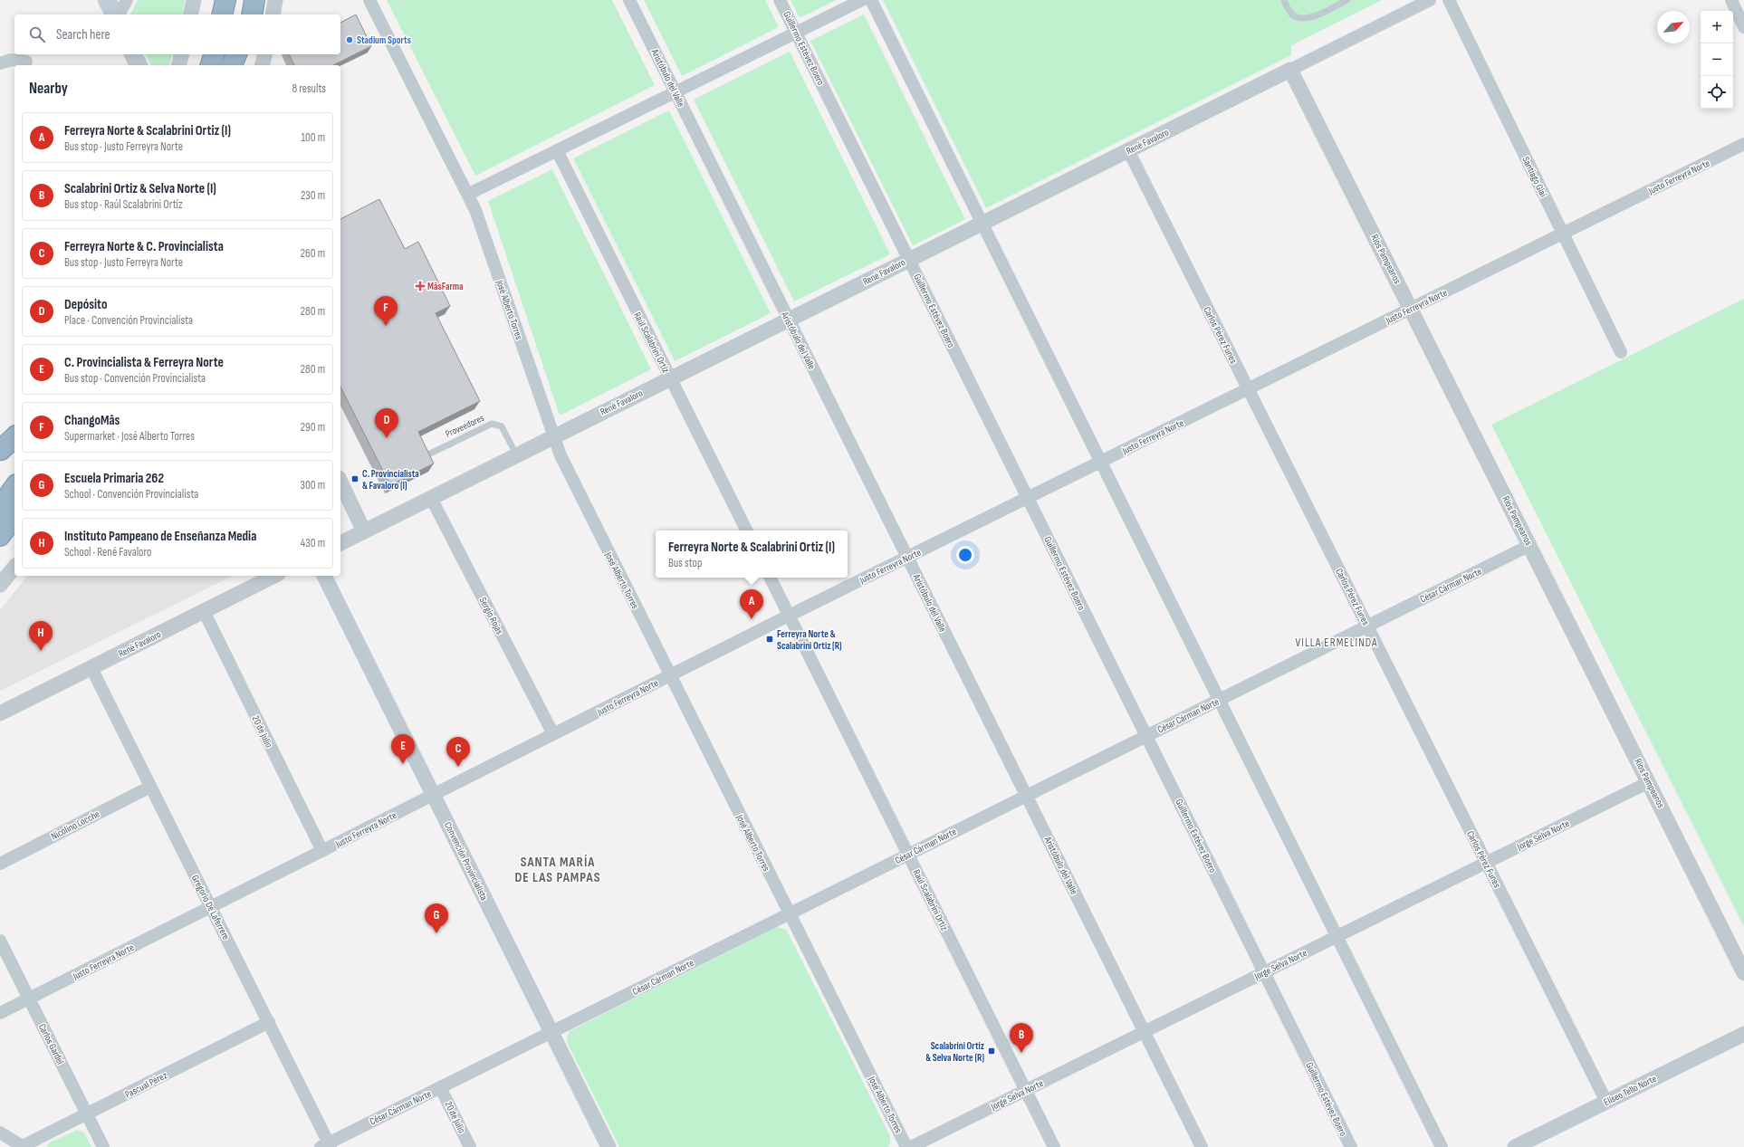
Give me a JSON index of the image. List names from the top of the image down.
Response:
{
  "streets": {
    "street": [
      "Guillermo Estévez Boero",
      "Aristóbulo del Valle",
      "René Favaloro",
      "Santiago Giai",
      "Justo Ferreyra Norte",
      "Ríos Pampeanos",
      "José Alberto Torres",
      "Carlos Pérez Funes",
      "Raúl Scalabrini Ortíz",
      "César Cárman Norte",
      "Sergio Rojas",
      "20 de Julio",
      "Nicolino Locche",
      "Jorge Selva Norte",
      "Convención Provincialista",
      "Gregorio De Laferrere",
      "Carlos Gardel",
      "Pascual Pérez",
      "Eliseo Tello Norte"
    ],
    "lane": ["Proveedores"]
  },
  "crossings": [
    ["Guillermo Estévez Boero", "René Favaloro"],
    ["Guillermo Estévez Boero", "Justo Ferreyra Norte"],
    ["Guillermo Estévez Boero", "César Cárman Norte"],
    ["Guillermo Estévez Boero", "Jorge Selva Norte"],
    ["Aristóbulo del Valle", "René Favaloro"],
    ["Aristóbulo del Valle", "Justo Ferreyra Norte"],
    ["Aristóbulo del Valle", "César Cárman Norte"],
    ["Aristóbulo del Valle", "Jorge Selva Norte"],
    ["René Favaloro", "Ríos Pampeanos"],
    ["René Favaloro", "José Alberto Torres"],
    ["René Favaloro", "Carlos Pérez Funes"],
    ["René Favaloro", "Raúl Scalabrini Ortíz"],
    ["René Favaloro", "Proveedores"],
    ["René Favaloro", "Sergio Rojas"],
    ["René Favaloro", "20 de Julio"],
    ["René Favaloro", "Gregorio De Laferrere"],
    ["Santiago Giai", "Justo Ferreyra Norte"],
    ["Justo Ferreyra Norte", "Ríos Pampeanos"],
    ["Justo Ferreyra Norte", "José Alberto Torres"],
    ["Justo Ferreyra Norte", "Carlos Pérez Funes"],
    ["Justo Ferreyra Norte", "Raúl Scalabrini Ortíz"],
    ["Justo Ferreyra Norte", "Sergio Rojas"],
    ["Justo Ferreyra Norte", "20 de Julio"],
    ["Justo Ferreyra Norte", "Convención Provincialista"],
    ["Justo Ferreyra Norte", "Gregorio De Laferrere"],
    ["Justo Ferreyra Norte", "Carlos Gardel"],
    ["Ríos Pampeanos", "César Cárman Norte"],
    ["Ríos Pampeanos", "Jorge Selva Norte"],
    ["José Alberto Torres", "César Cárman Norte"],
    ["Carlos Pérez Funes", "César Cárman Norte"],
    ["Carlos Pérez Funes", "Jorge Selva Norte"],
    ["Carlos Pérez Funes", "Eliseo Tello Norte"],
    ["Raúl Scalabrini Ortíz", "César Cárman Norte"],
    ["Raúl Scalabrini Ortíz", "Jorge Selva Norte"],
    ["César Cárman Norte", "20 de Julio"],
    ["César Cárman Norte", "Convención Provincialista"],
    ["César Cárman Norte", "Gregorio De Laferrere"],
    ["Nicolino Locche", "Gregorio De Laferrere"],
    ["Gregorio De Laferrere", "Pascual Pérez"],
    ["Carlos Gardel", "Pascual Pérez"]
  ],
  "districts": ["VILLA ERMELINDA", "SANTA MARÍA DE LAS PAMPAS"],
  "places": {
    "other": ["Stadium Sports"],
    "health": ["MâsFarma"],
    "transit": ["C. Provincialista & Favaloro (I)", "Ferreyra Norte & Scalabrini Ortiz (R)", "Scalabrini Ortiz & Selva Norte (R)"]
  },
  "north": "top right",
  "page": {
    "map_buttons": ["+", "−"],
    "search": "Search here",
    "heading": ["Nearby", "8 results"],
    "list": [
      {
        "mark": "A",
        "name": "Ferreyra Norte & Scalabrini Ortiz (I)",
        "note": "Bus stop · Justo Ferreyra Norte",
        "value": "100 m"
      },
      {
        "mark": "B",
        "name": "Scalabrini Ortiz & Selva Norte (I)",
        "note": "Bus stop · Raúl Scalabrini Ortíz",
        "value": "230 m"
      },
      {
        "mark": "C",
        "name": "Ferreyra Norte & C. Provincialista",
        "note": "Bus stop · Justo Ferreyra Norte",
        "value": "260 m"
      },
      {
        "mark": "D",
        "name": "Depósito",
        "note": "Place · Convención Provincialista",
        "value": "280 m"
      },
      {
        "mark": "E",
        "name": "C. Provincialista & Ferreyra Norte",
        "note": "Bus stop · Convención Provincialista",
        "value": "280 m"
      },
      {
        "mark": "F",
        "name": "ChangoMâs",
        "note": "Supermarket · José Alberto Torres",
        "value": "290 m"
      },
      {
        "mark": "G",
        "name": "Escuela Primaria 262",
        "note": "School · Convención Provincialista",
        "value": "300 m"
      },
      {
        "mark": "H",
        "name": "Instituto Pampeano de Enseñanza Media",
        "note": "School · René Favaloro",
        "value": "430 m"
      }
    ],
    "pins": [
      "F",
      "D",
      "A",
      "H",
      "E",
      "C",
      "G",
      "B"
    ],
    "popup": ["Ferreyra Norte & Scalabrini Ortiz (I)", "Bus stop"]
  }
}
